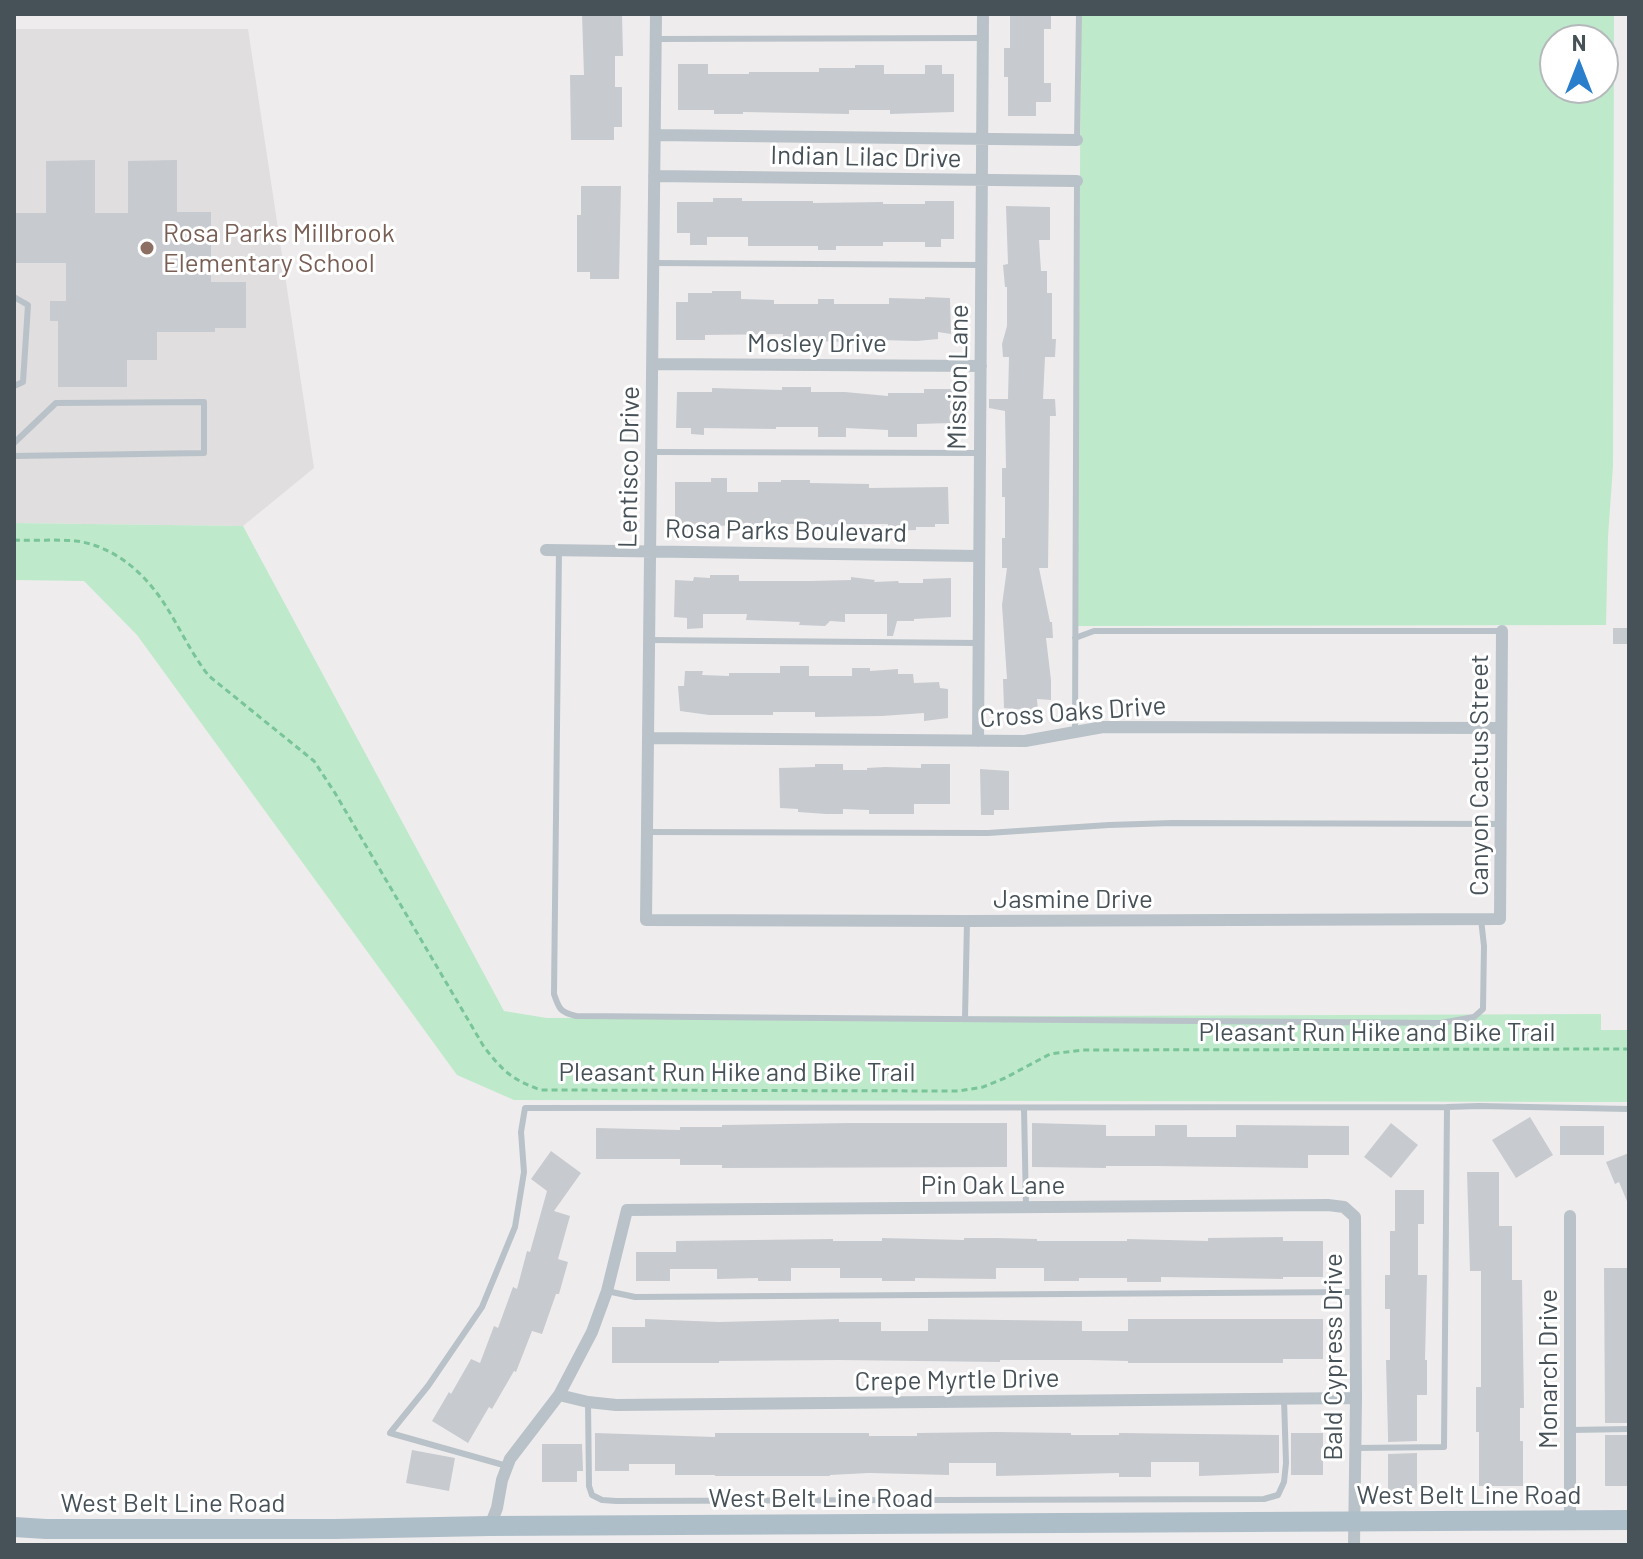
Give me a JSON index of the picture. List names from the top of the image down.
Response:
{
  "streets": {
    "main road": ["West Belt Line Road"],
    "street": [
      "Indian Lilac Drive",
      "Mosley Drive",
      "Mission Lane",
      "Lentisco Drive",
      "Rosa Parks Boulevard",
      "Cross Oaks Drive",
      "Canyon Cactus Street",
      "Jasmine Drive",
      "Pin Oak Lane",
      "Bald Cypress Drive",
      "Monarch Drive",
      "Crepe Myrtle Drive"
    ],
    "path": ["Pleasant Run Hike and Bike Trail"]
  },
  "crossings": [
    ["Indian Lilac Drive", "Mission Lane"],
    ["Indian Lilac Drive", "Lentisco Drive"],
    ["Mosley Drive", "Mission Lane"],
    ["Mosley Drive", "Lentisco Drive"],
    ["Mission Lane", "Rosa Parks Boulevard"],
    ["Mission Lane", "Cross Oaks Drive"],
    ["Lentisco Drive", "Rosa Parks Boulevard"],
    ["Lentisco Drive", "Cross Oaks Drive"],
    ["Lentisco Drive", "Jasmine Drive"],
    ["Cross Oaks Drive", "Canyon Cactus Street"],
    ["Canyon Cactus Street", "Jasmine Drive"],
    ["Pin Oak Lane", "Bald Cypress Drive"],
    ["Bald Cypress Drive", "Crepe Myrtle Drive"],
    ["Bald Cypress Drive", "West Belt Line Road"],
    ["Monarch Drive", "West Belt Line Road"]
  ],
  "places": ["Rosa Parks Millbrook Elementary School"],
  "north": "top"
}
